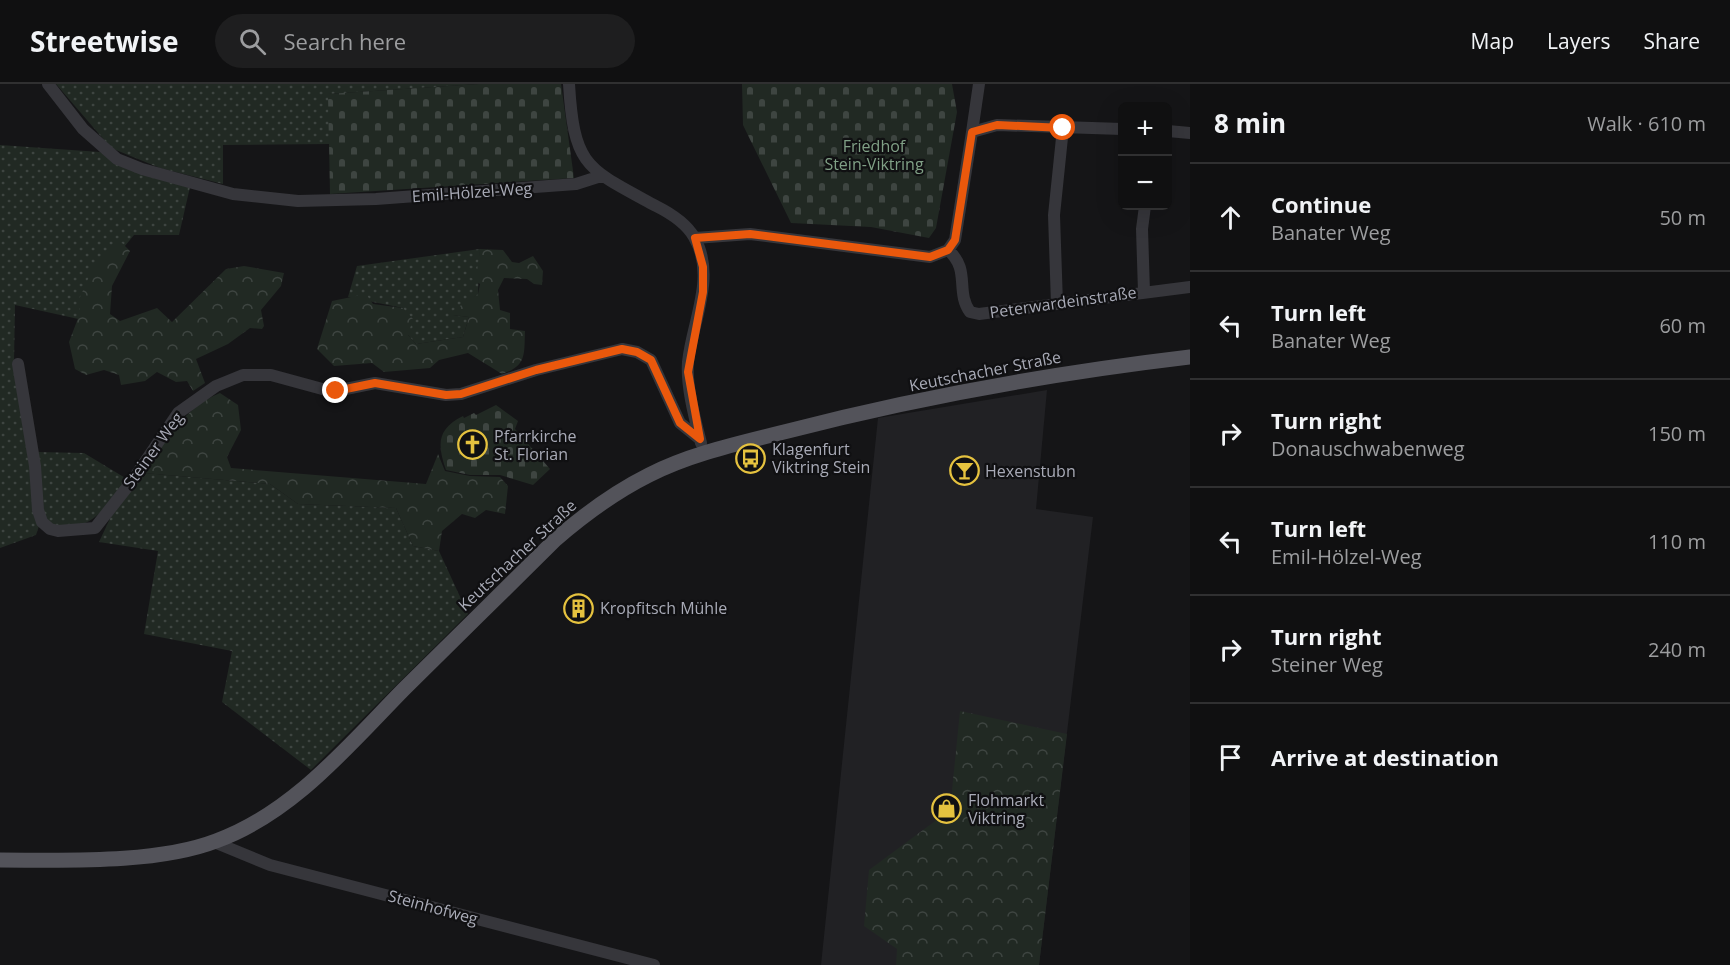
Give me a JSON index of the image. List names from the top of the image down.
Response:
{
  "streets": {
    "main road": ["Keutschacher Straße"],
    "street": [
      "Emil-Hölzel-Weg",
      "Peterwardeinstraße",
      "Steiner Weg",
      "Steinhofweg"
    ]
  },
  "crossings": [
    ["Keutschacher Straße", "Steiner Weg"],
    ["Keutschacher Straße", "Steinhofweg"]
  ],
  "parks": ["Friedhof Stein-Viktring"],
  "places": {
    "church": ["Pfarrkirche St. Florian"],
    "bus stop": ["Klagenfurt Viktring Stein"],
    "bar": ["Hexenstubn"],
    "building": ["Kropfitsch Mühle"],
    "shop": ["Flohmarkt Viktring"]
  },
  "page": {
    "header": "Streetwise",
    "search": "Search here",
    "nav": ["Map", "Layers", "Share"],
    "heading": ["8 min", "Walk · 610 m"],
    "map_buttons": ["+", "−"],
    "list": [
      ["Continue", "Banater Weg", "50 m"],
      ["Turn left", "Banater Weg", "60 m"],
      ["Turn right", "Donauschwabenweg", "150 m"],
      ["Turn left", "Emil-Hölzel-Weg", "110 m"],
      ["Turn right", "Steiner Weg", "240 m"],
      "Arrive at destination"
    ]
  }
}
